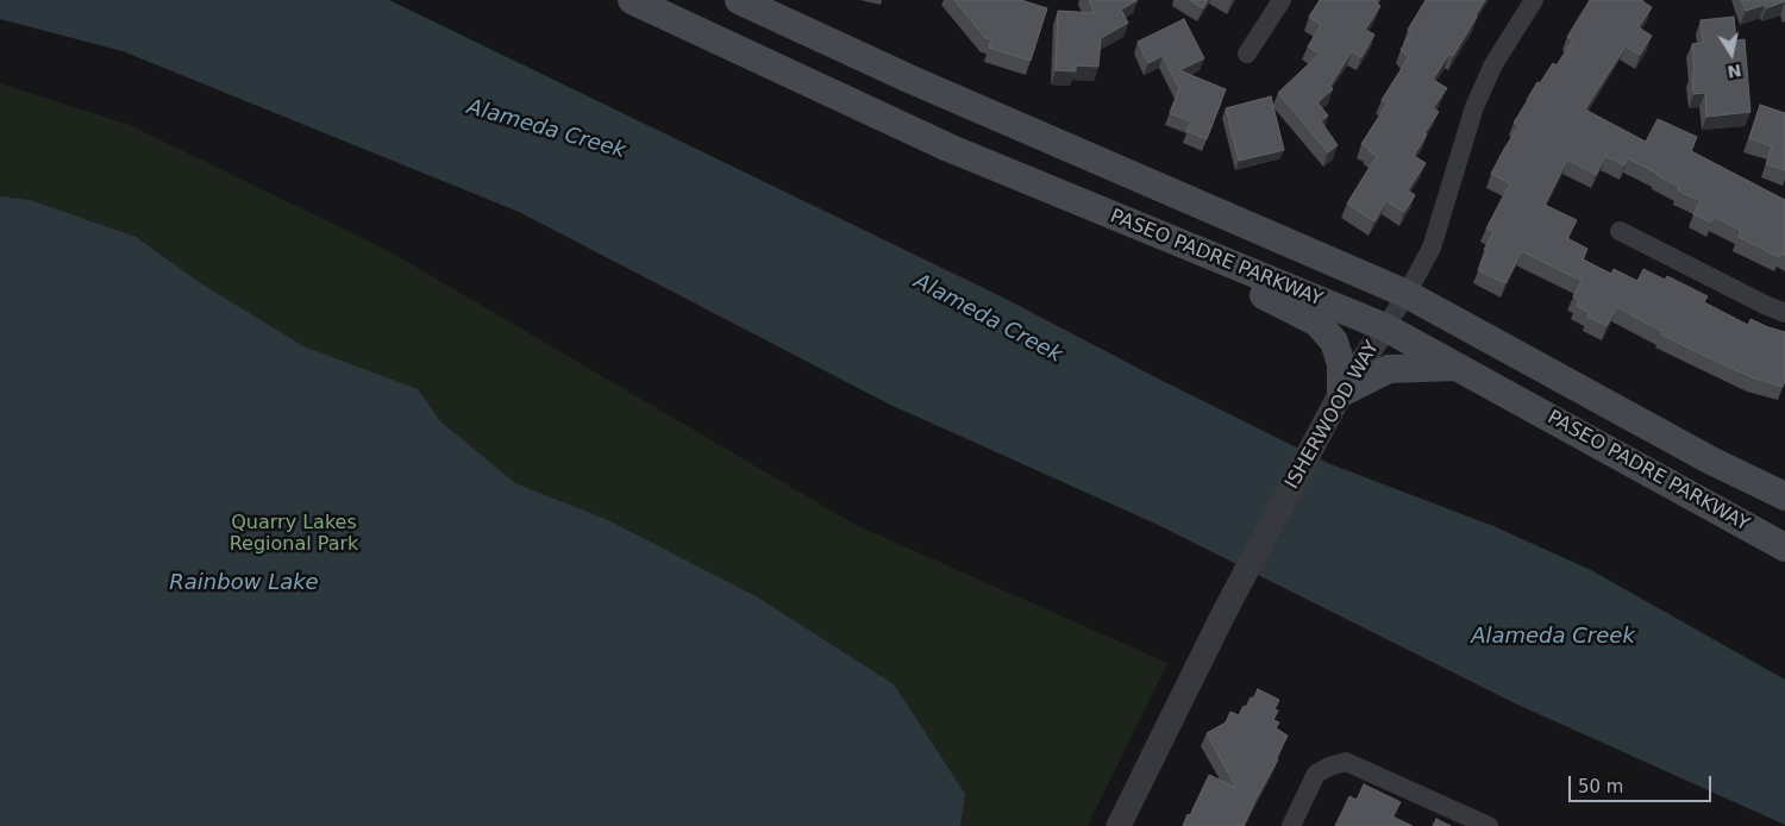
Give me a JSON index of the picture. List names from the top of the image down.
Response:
{
  "streets": {
    "main road": ["PASEO PADRE PARKWAY"],
    "street": ["ISHERWOOD WAY"]
  },
  "crossings": [
    ["PASEO PADRE PARKWAY", "ISHERWOOD WAY"]
  ],
  "water": ["Alameda Creek", "Rainbow Lake"],
  "parks": ["Quarry Lakes Regional Park"],
  "scale_bar": "50 m",
  "north": "bottom"
}
